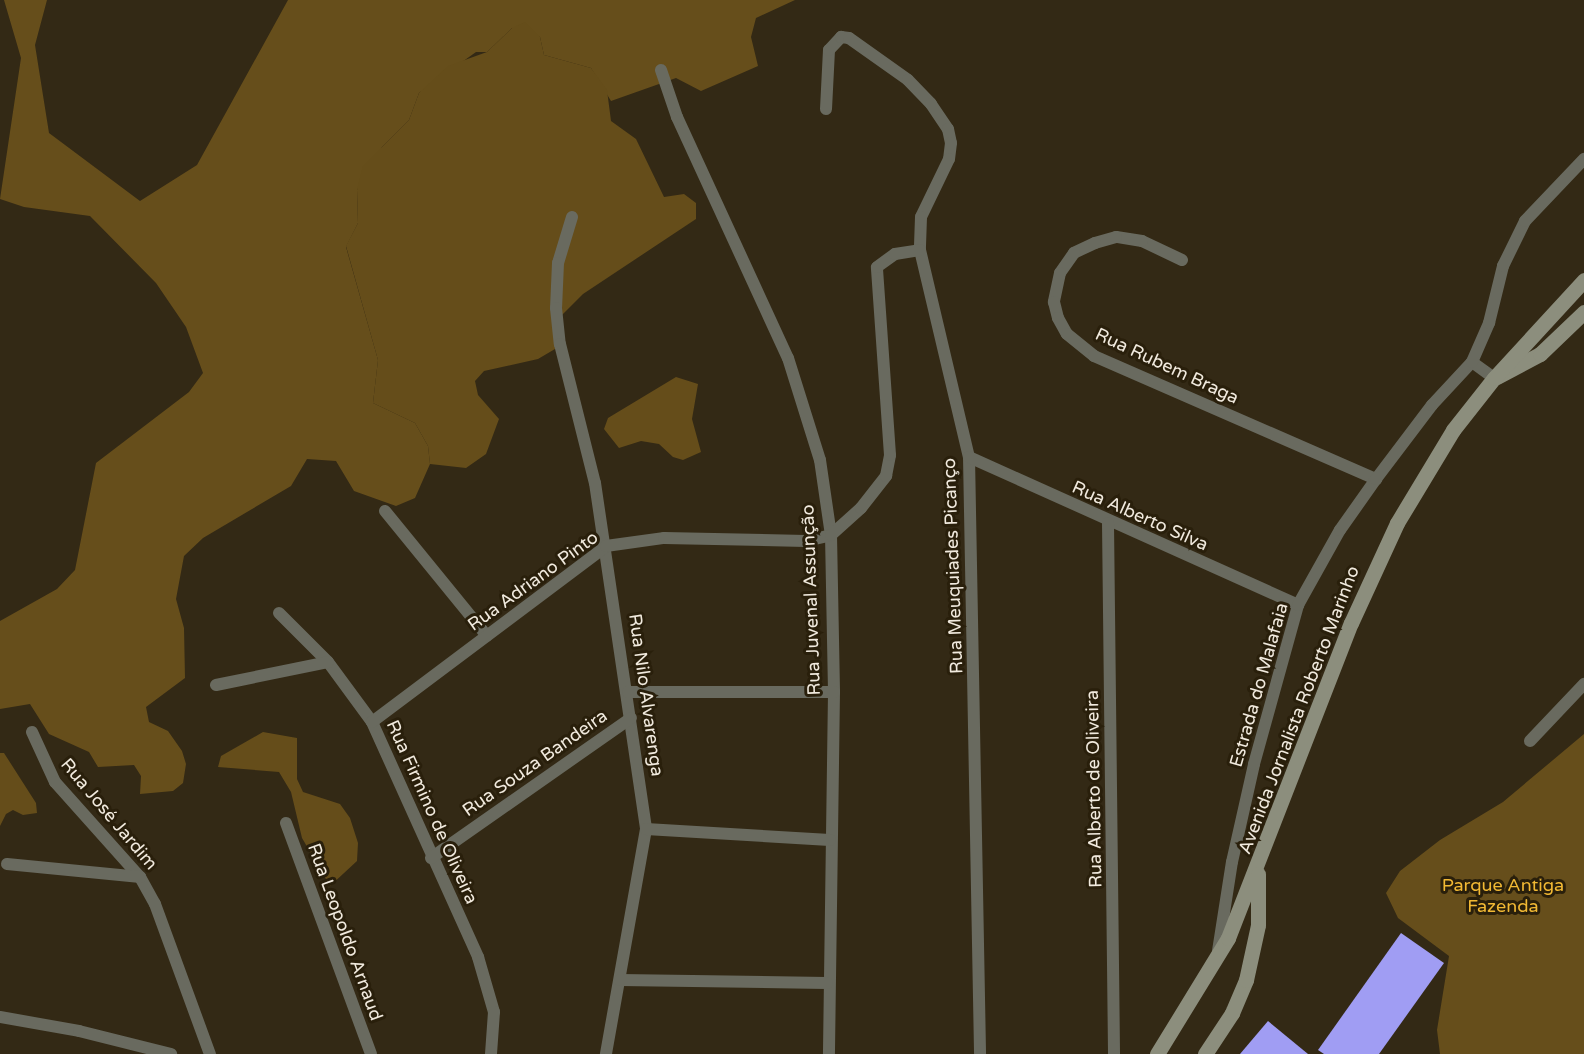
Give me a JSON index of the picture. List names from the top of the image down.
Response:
{
  "streets": {
    "main road": ["Avenida Jornalista Roberto Marinho"],
    "street": [
      "Rua Rubem Braga",
      "Rua Alberto Silva",
      "Rua Meuquiades Picanço",
      "Rua Adriano Pinto",
      "Rua Juvenal Assunção",
      "Estrada do Malafaia",
      "Rua Nilo Alvarenga",
      "Rua Souza Bandeira",
      "Rua Alberto de Oliveira",
      "Rua Firmino de Oliveira",
      "Rua José Jardim",
      "Rua Leopoldo Arnaud"
    ]
  },
  "crossings": [
    ["Rua Rubem Braga", "Estrada do Malafaia"],
    ["Rua Alberto Silva", "Rua Meuquiades Picanço"],
    ["Rua Alberto Silva", "Estrada do Malafaia"],
    ["Rua Alberto Silva", "Rua Alberto de Oliveira"],
    ["Rua Adriano Pinto", "Rua Juvenal Assunção"],
    ["Rua Adriano Pinto", "Rua Nilo Alvarenga"],
    ["Rua Adriano Pinto", "Rua Firmino de Oliveira"],
    ["Estrada do Malafaia", "Avenida Jornalista Roberto Marinho"],
    ["Rua Nilo Alvarenga", "Rua Souza Bandeira"],
    ["Rua Souza Bandeira", "Rua Firmino de Oliveira"]
  ],
  "parks": ["Parque Antiga Fazenda"]
}
